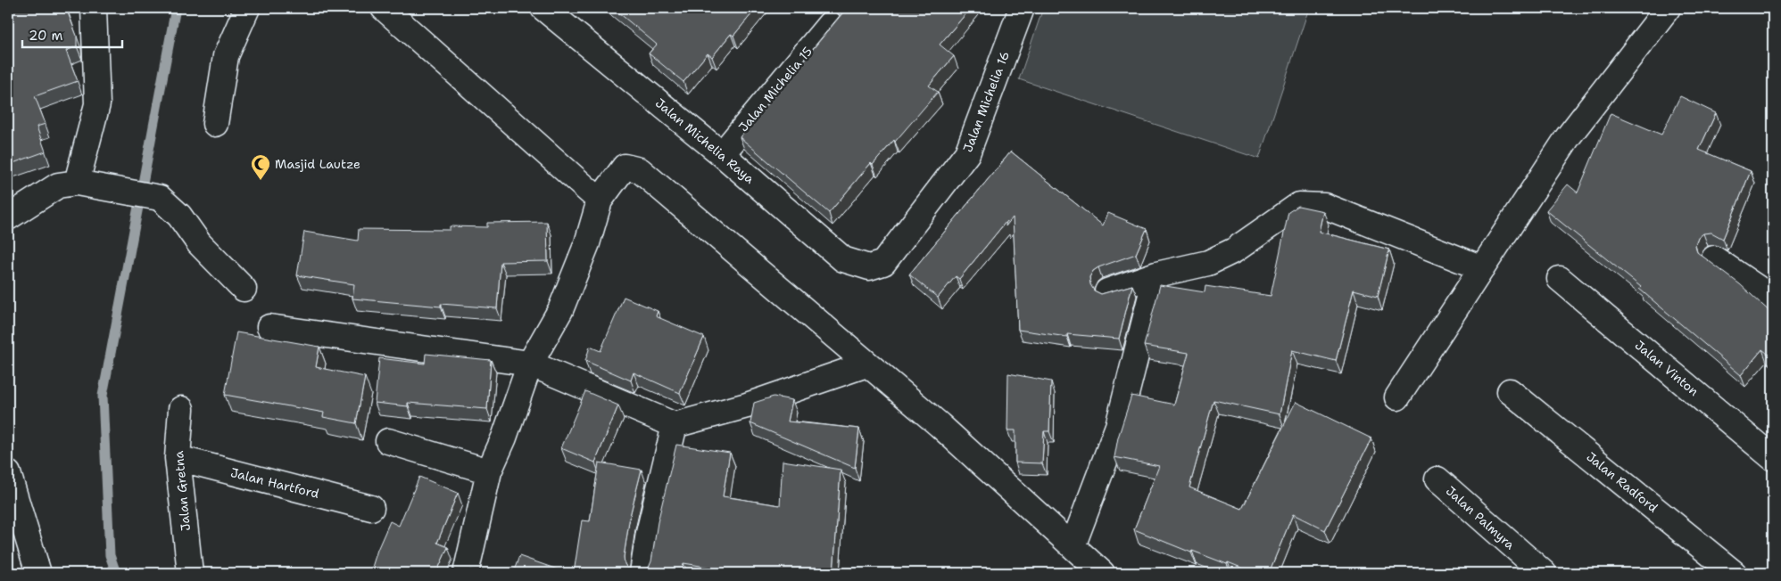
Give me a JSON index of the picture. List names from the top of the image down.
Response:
{
  "streets": {
    "street": [
      "Jalan Michelia 15",
      "Jalan Michelia 16",
      "Jalan Michelia Raya",
      "Jalan Vinton",
      "Jalan Radford",
      "Jalan Hartford",
      "Jalan Gretna",
      "Jalan Palmyra"
    ]
  },
  "crossings": [
    ["Jalan Michelia 15", "Jalan Michelia Raya"],
    ["Jalan Michelia 16", "Jalan Michelia Raya"],
    ["Jalan Hartford", "Jalan Gretna"]
  ],
  "places": {
    "mosque": ["Masjid Lautze"]
  },
  "scale_bar": "20 m"
}
